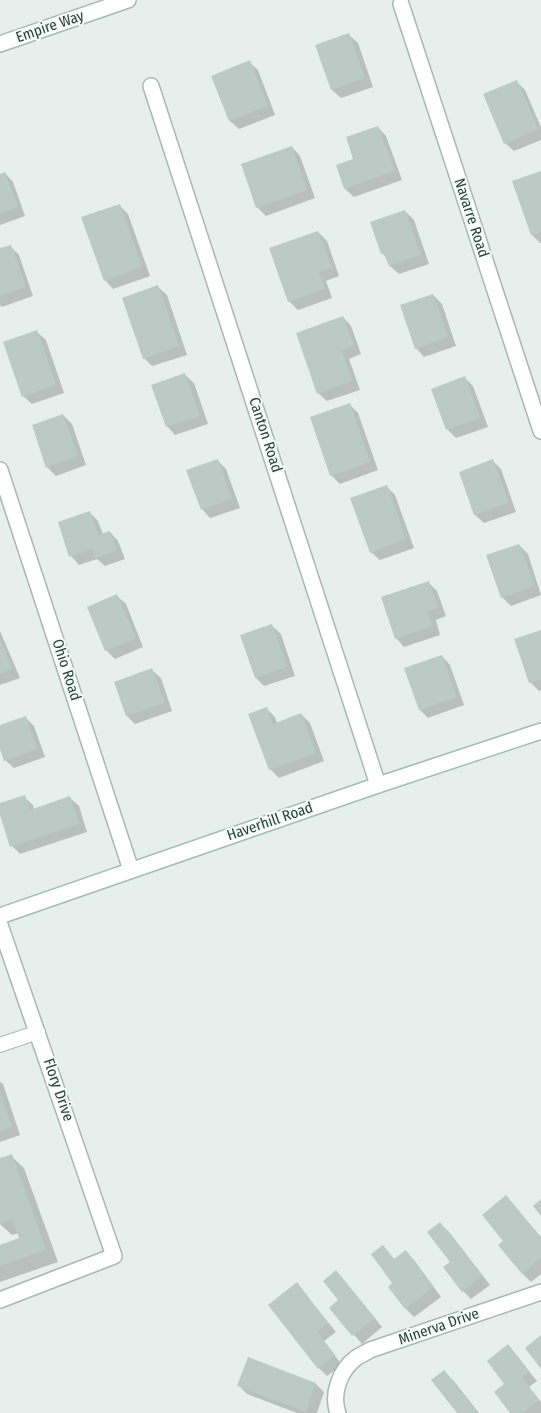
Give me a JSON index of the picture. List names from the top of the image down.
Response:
{
  "streets": {
    "street": [
      "Empire Way",
      "Navarre Road",
      "Canton Road",
      "Ohio Road",
      "Haverhill Road",
      "Flory Drive",
      "Minerva Drive"
    ]
  },
  "crossings": [
    ["Canton Road", "Haverhill Road"],
    ["Ohio Road", "Haverhill Road"]
  ]
}
